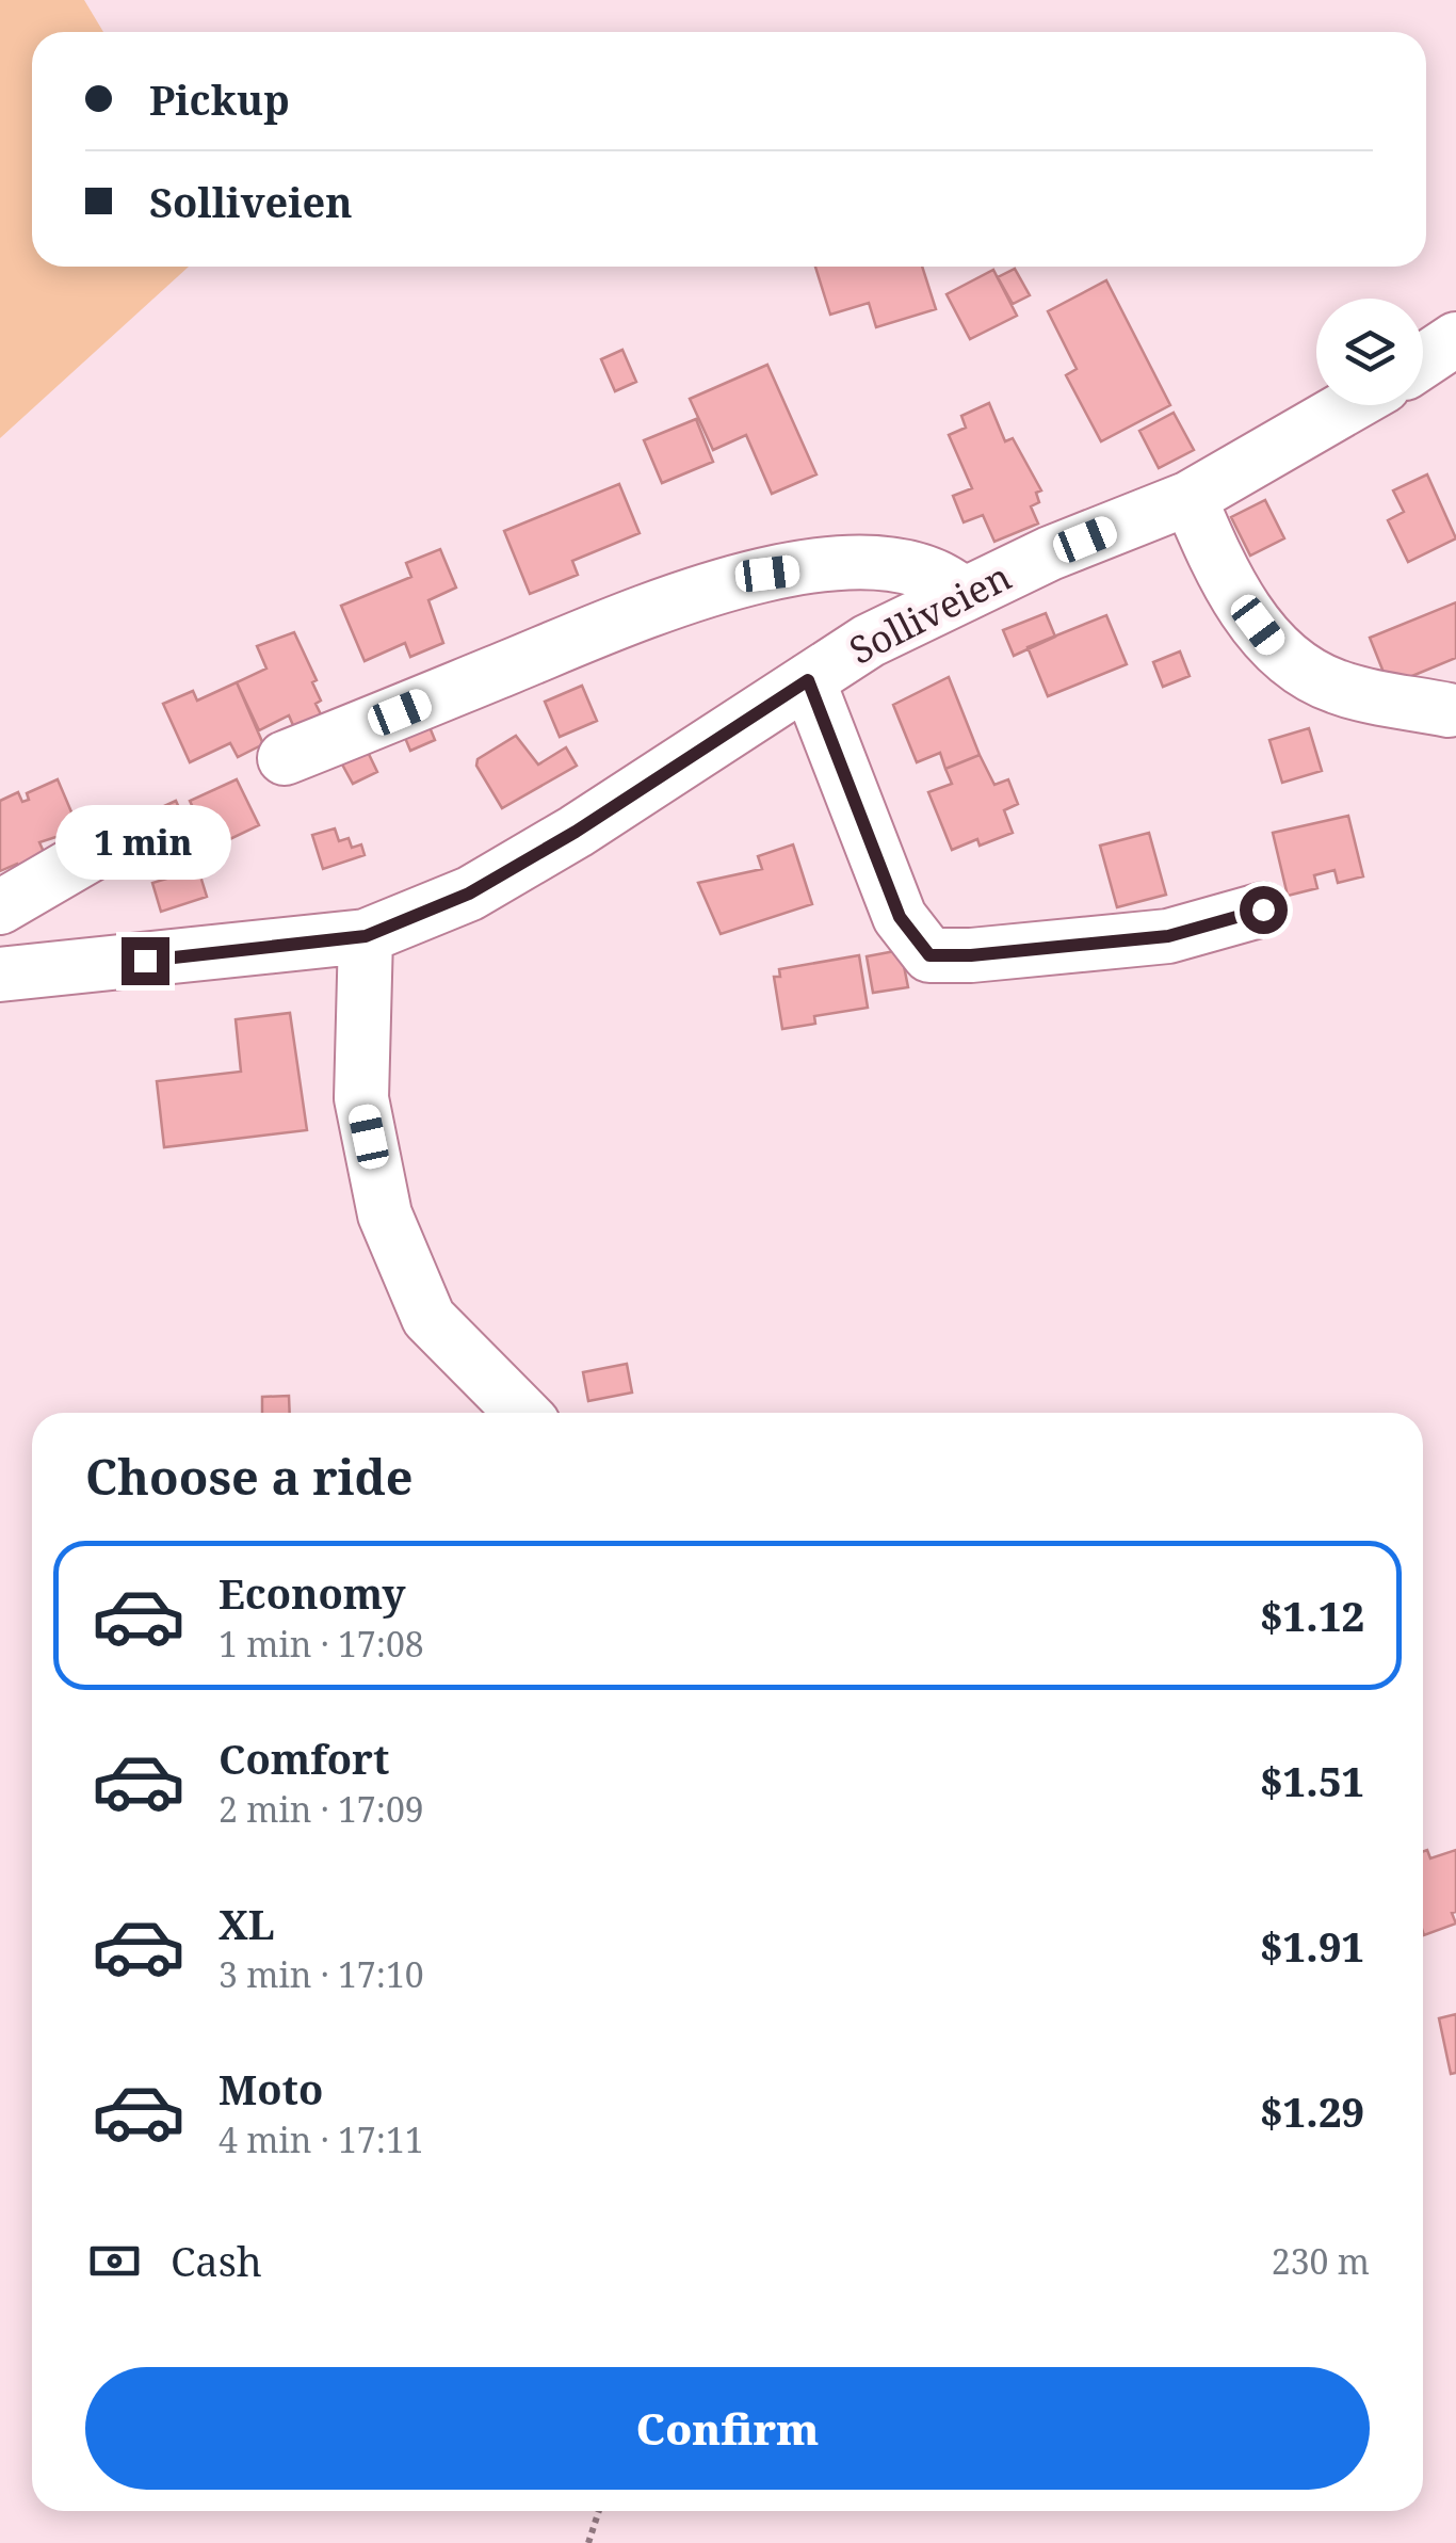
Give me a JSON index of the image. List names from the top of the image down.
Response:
{
  "streets": {
    "street": ["Solliveien"]
  },
  "page": {
    "banner": ["Pickup", "Solliveien"],
    "bubble": "1 min",
    "heading": "Choose a ride",
    "list": [
      {
        "name": "Economy",
        "note": "1 min · 17:08",
        "value": "$1.12"
      },
      {
        "name": "Comfort",
        "note": "2 min · 17:09",
        "value": "$1.51"
      },
      {
        "name": "XL",
        "note": "3 min · 17:10",
        "value": "$1.91"
      },
      {
        "name": "Moto",
        "note": "4 min · 17:11",
        "value": "$1.29"
      }
    ],
    "pay": ["Cash", "230 m"],
    "buttons": "Confirm"
  }
}
